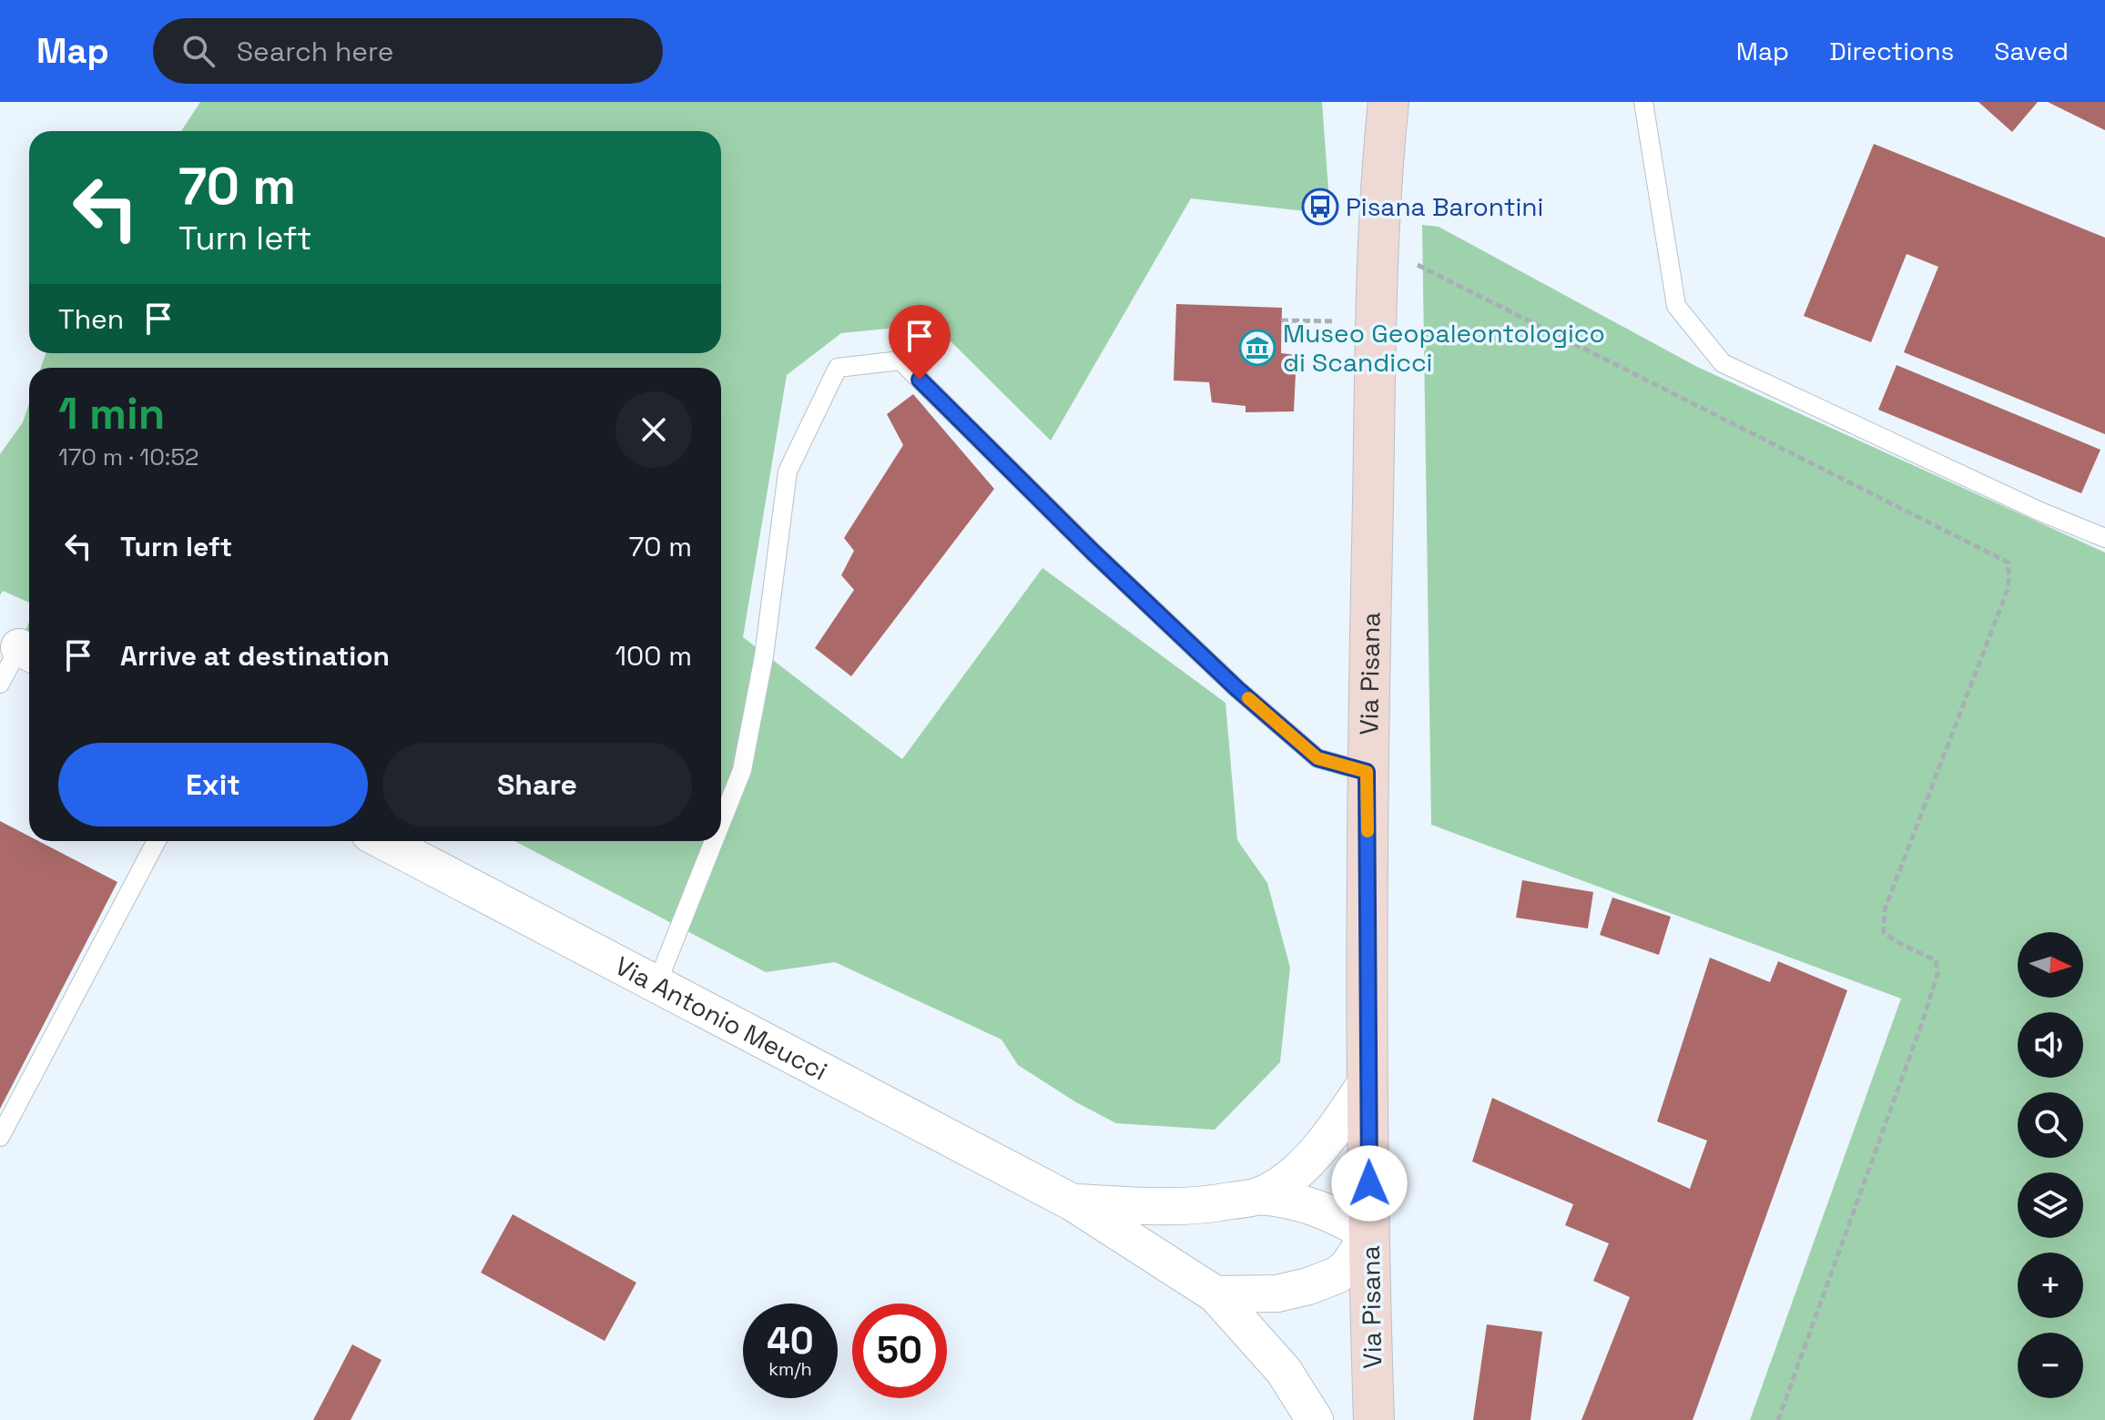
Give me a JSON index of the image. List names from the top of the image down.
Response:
{
  "streets": {
    "main road": ["Via Pisana"],
    "street": ["Via Antonio Meucci"]
  },
  "crossings": [
    ["Via Pisana", "Via Antonio Meucci"]
  ],
  "places": {
    "bus stop": ["Pisana Barontini"],
    "museum": ["Museo Geopaleontologico di Scandicci"]
  },
  "north": "right",
  "page": {
    "header": "Map",
    "search": "Search here",
    "nav": ["Map", "Directions", "Saved"],
    "turn": ["70 m", "Turn left"],
    "then": "Then",
    "heading": ["1 min", "170 m · 10:52"],
    "list": [
      {
        "name": "Turn left",
        "value": "70 m"
      },
      {
        "name": "Arrive at destination",
        "value": "100 m"
      }
    ],
    "buttons": ["Exit", "Share"],
    "map_buttons": ["+", "−"],
    "speed": "40 km/h",
    "limit": "50"
  }
}
